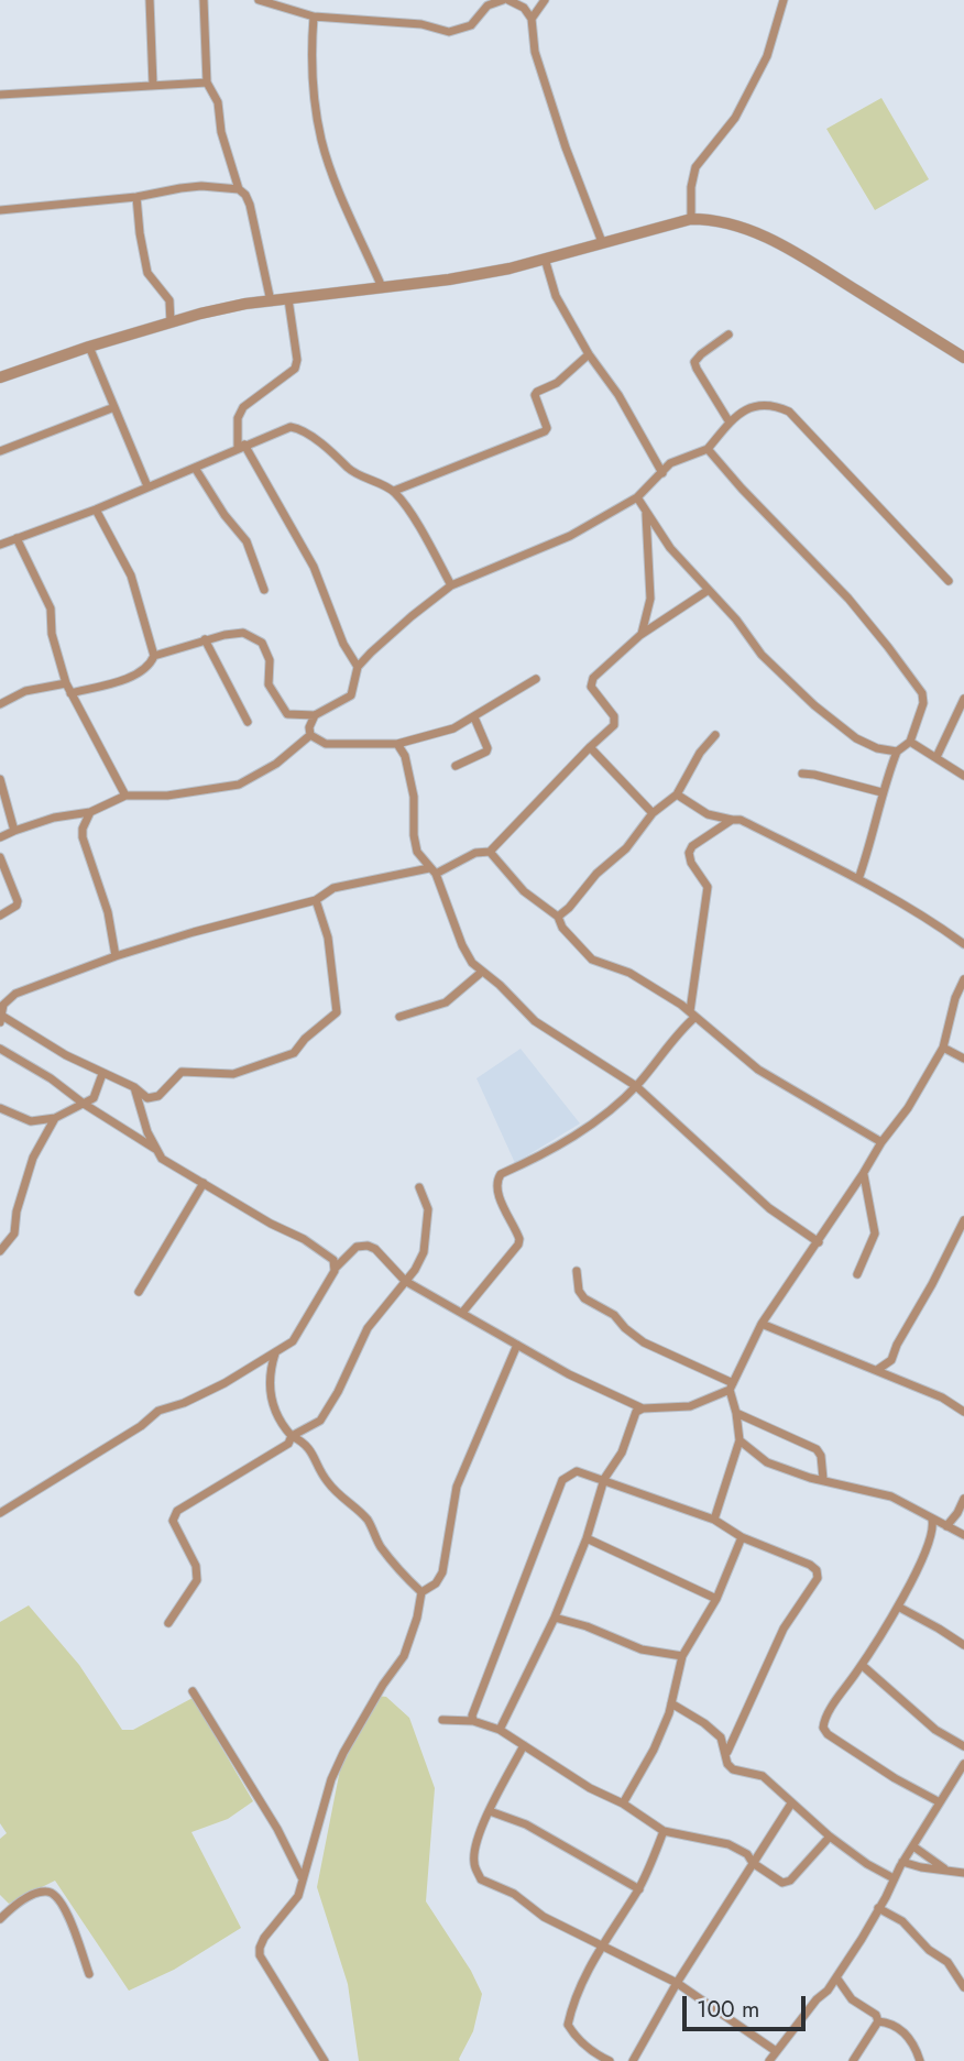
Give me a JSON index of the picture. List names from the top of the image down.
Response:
{
  "scale_bar": "100 m"
}
